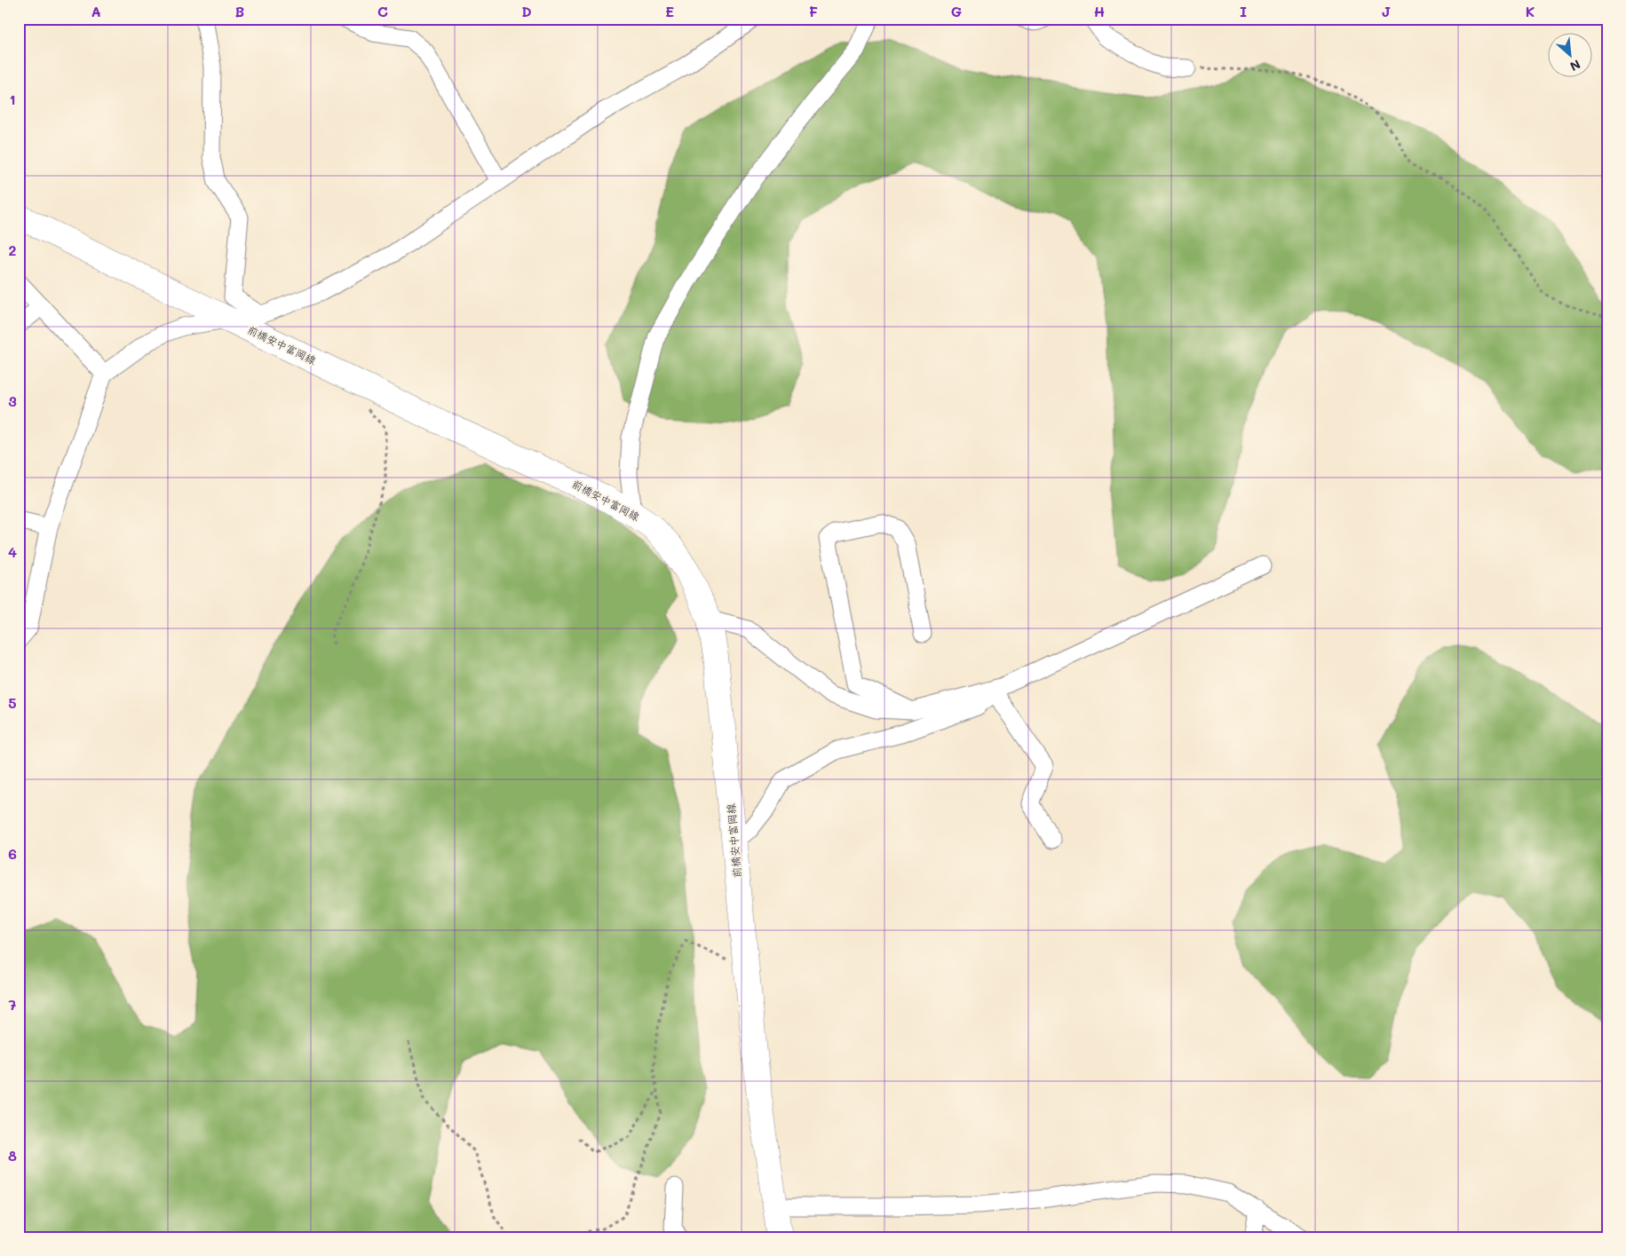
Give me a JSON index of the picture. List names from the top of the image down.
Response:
{
  "streets": {
    "main road": ["前橋安中富岡線"]
  },
  "north": "bottom right",
  "grid": {
    "columns": [
      "A",
      "B",
      "C",
      "D",
      "E",
      "F",
      "G",
      "H",
      "I",
      "J",
      "K"
    ],
    "rows": [
      "1",
      "2",
      "3",
      "4",
      "5",
      "6",
      "7",
      "8"
    ]
  }
}
